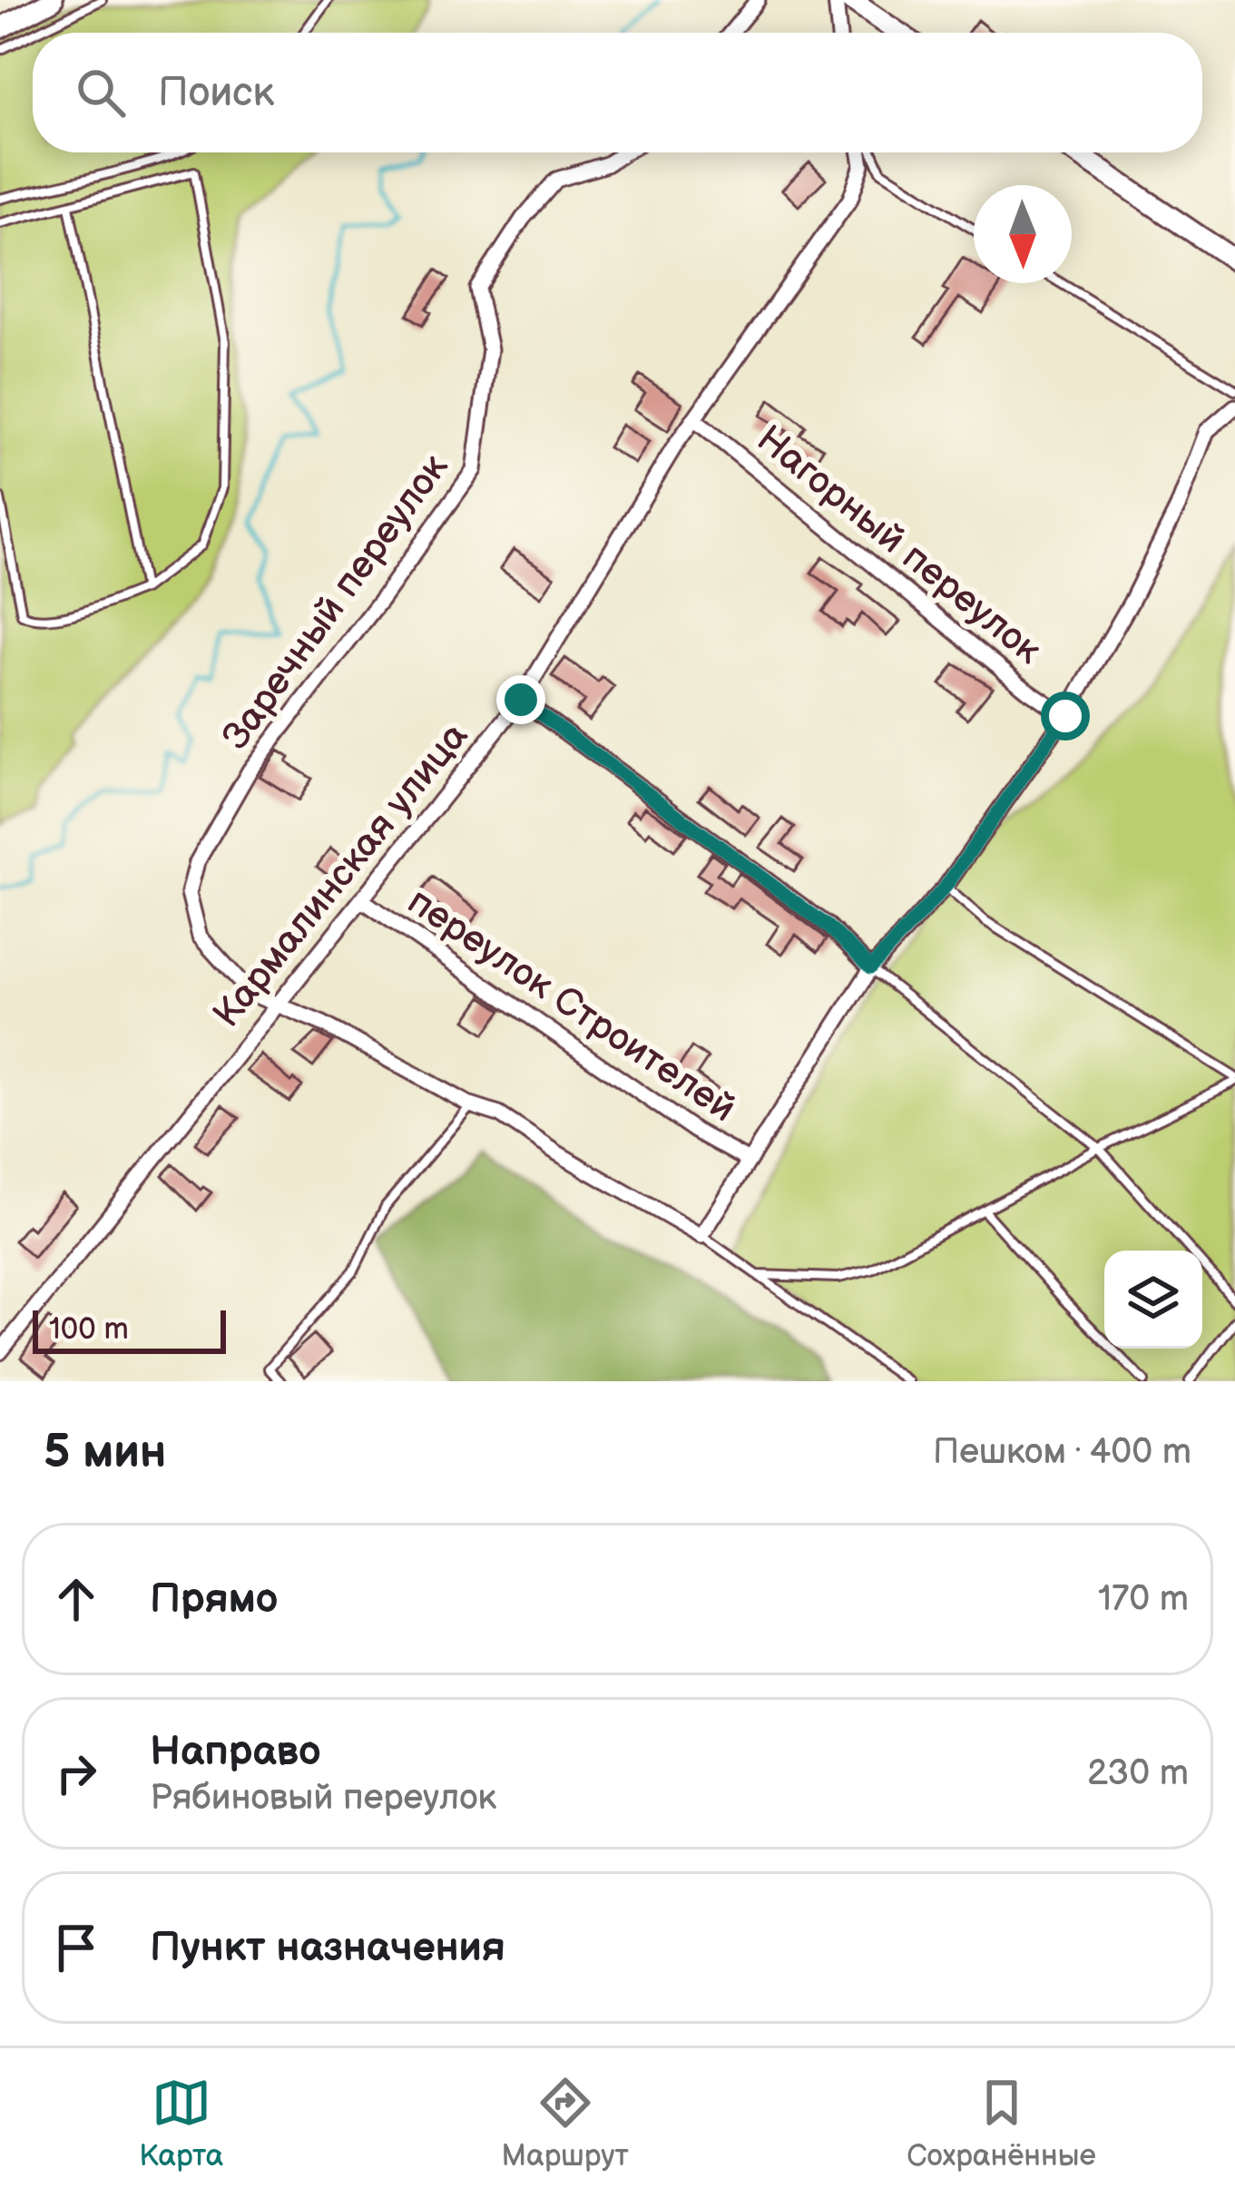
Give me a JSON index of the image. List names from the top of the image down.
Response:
{
  "streets": {
    "street": [
      "Нагорный переулок",
      "Заречный переулок",
      "Кармалинская улица",
      "переулок Строителей"
    ]
  },
  "crossings": [
    ["Нагорный переулок", "Кармалинская улица"],
    ["Заречный переулок", "Кармалинская улица"],
    ["Кармалинская улица", "переулок Строителей"]
  ],
  "scale_bar": "100 m",
  "north": "bottom",
  "page": {
    "search": "Поиск",
    "scale": "100 m",
    "heading": ["5 мин", "Пешком · 400 m"],
    "list": [
      ["Прямо", "170 m"],
      ["Направо", "Рябиновый переулок", "230 m"],
      "Пункт назначения"
    ],
    "nav": ["Карта", "Маршрут", "Сохранённые"]
  }
}
